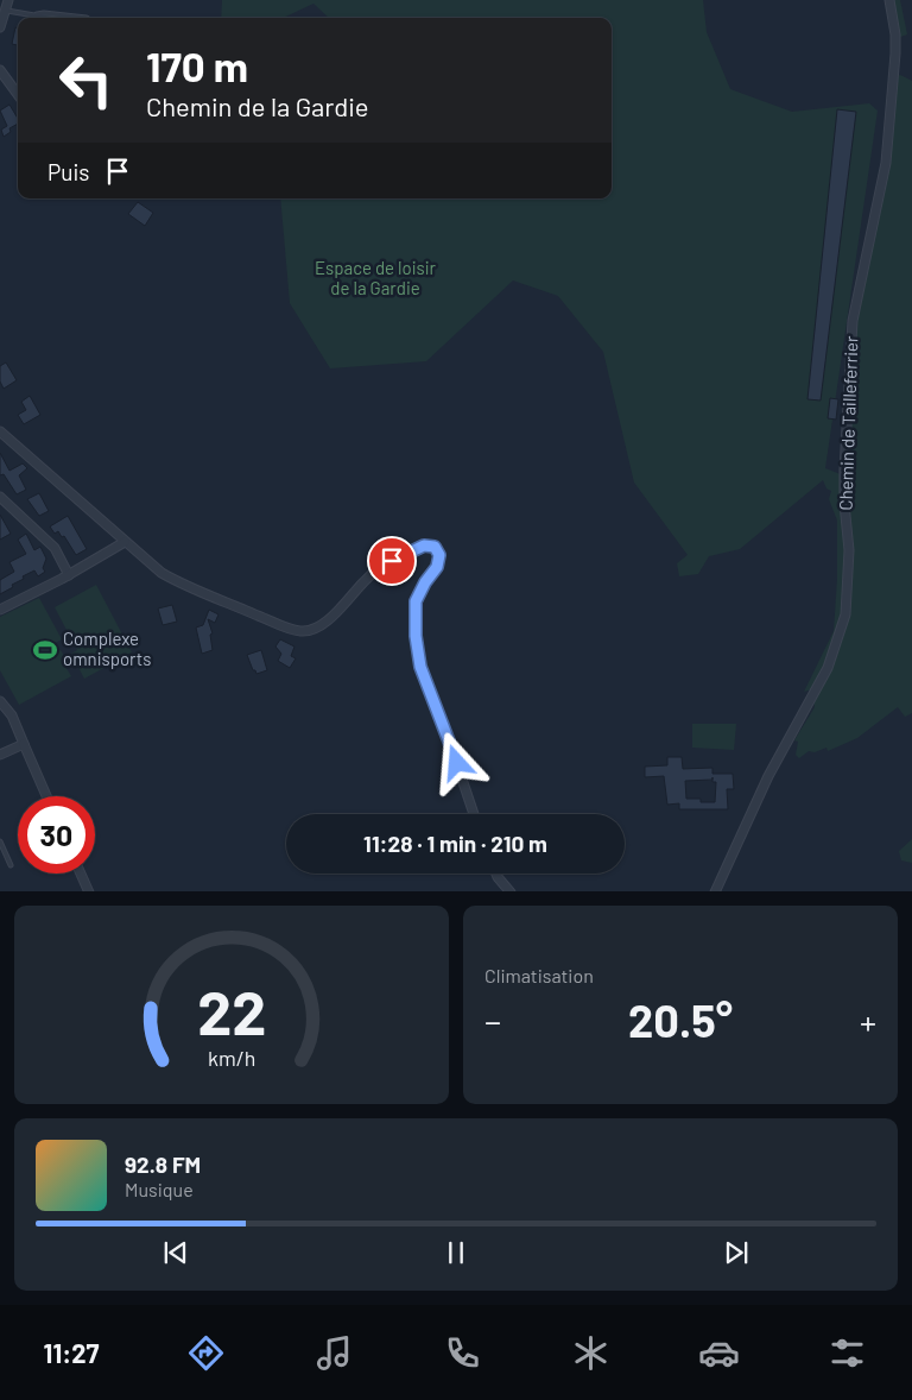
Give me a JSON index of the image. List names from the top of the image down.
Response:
{
  "streets": {
    "street": ["Chemin de Tailleferrier"]
  },
  "parks": ["Espace de loisir de la Gardie"],
  "places": {
    "sports": ["Complexe omnisports"]
  },
  "page": {
    "turn": ["170 m", "Chemin de la Gardie"],
    "then": "Puis",
    "limit": "30",
    "trip": "11:28 · 1 min · 210 m",
    "tile": "Climatisation",
    "heat": ["−", "20.5°", "+"],
    "song": ["92.8 FM", "Musique"],
    "tabs": "11:27",
    "gauge": ["22", "km/h"]
  }
}
